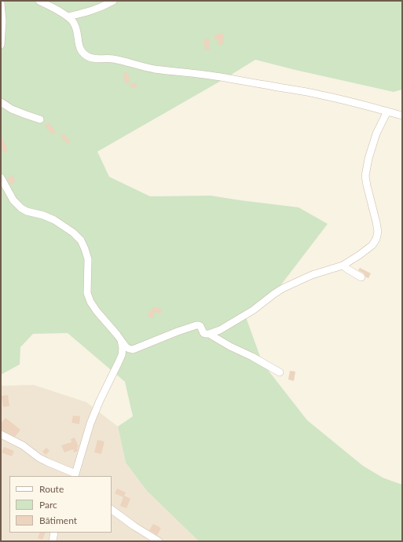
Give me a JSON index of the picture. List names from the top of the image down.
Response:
{
  "legend": ["Route", "Parc", "Bâtiment"]
}
